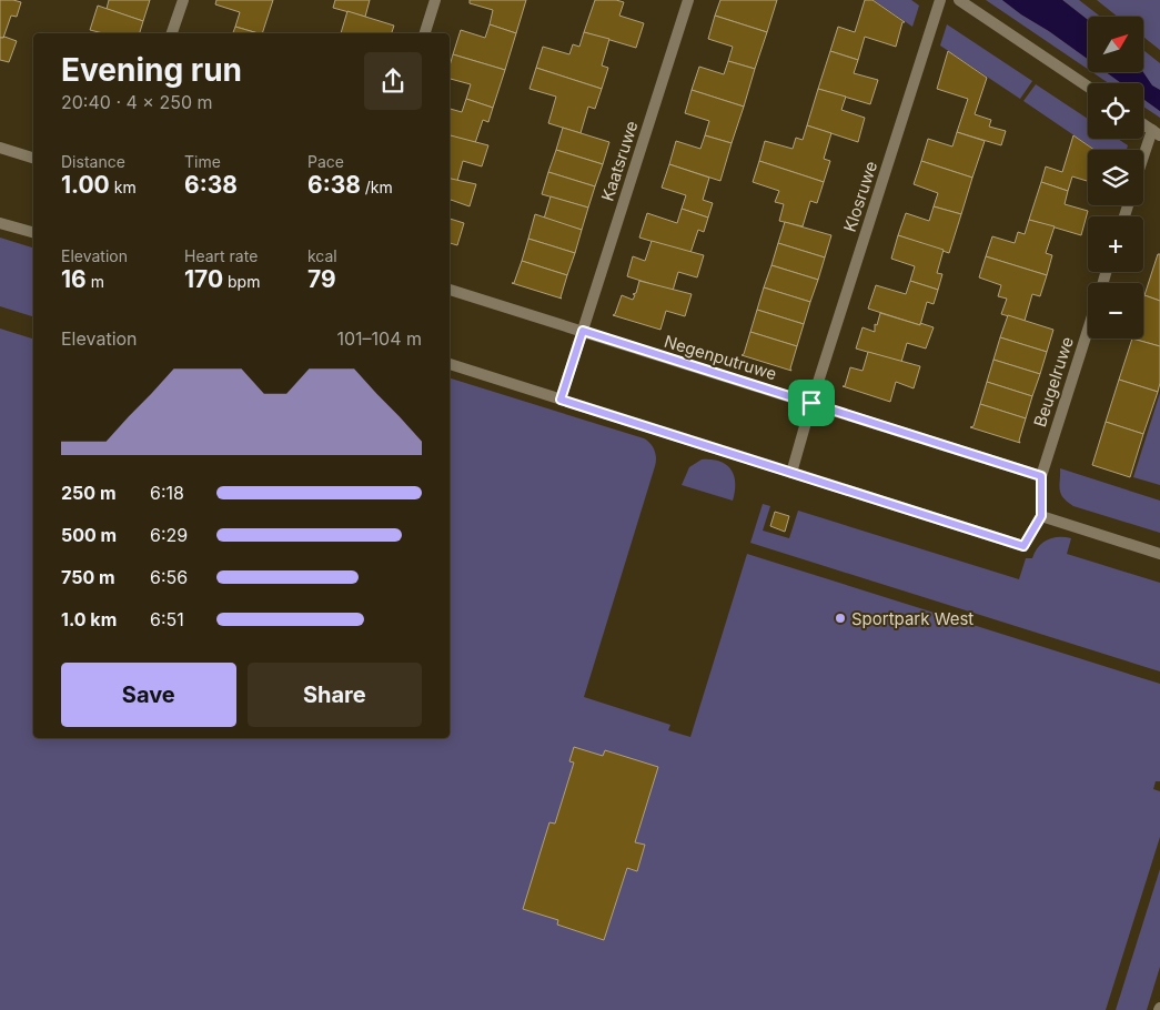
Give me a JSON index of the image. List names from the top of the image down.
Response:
{
  "streets": {
    "street": [
      "Kaatsruwe",
      "Klosruwe",
      "Negenputruwe",
      "Beugelruwe"
    ]
  },
  "crossings": [
    ["Kaatsruwe", "Negenputruwe"],
    ["Klosruwe", "Negenputruwe"],
    ["Negenputruwe", "Beugelruwe"]
  ],
  "places": ["Sportpark West"],
  "north": "top right",
  "page": {
    "map_buttons": ["+", "−"],
    "heading": ["Evening run", "20:40 · 4 × 250 m"],
    "stats": [
      ["Distance", "1.00 km"],
      ["Time", "6:38"],
      ["Pace", "6:38 /km"],
      ["Elevation", "16 m"],
      ["Heart rate", "170 bpm"],
      ["kcal", "79"]
    ],
    "chart": ["Elevation", "101–104 m"],
    "list": [
      {
        "name": "250 m",
        "note": "6:18"
      },
      {
        "name": "500 m",
        "note": "6:29"
      },
      {
        "name": "750 m",
        "note": "6:56"
      },
      {
        "name": "1.0 km",
        "note": "6:51"
      }
    ],
    "buttons": ["Save", "Share"]
  }
}
